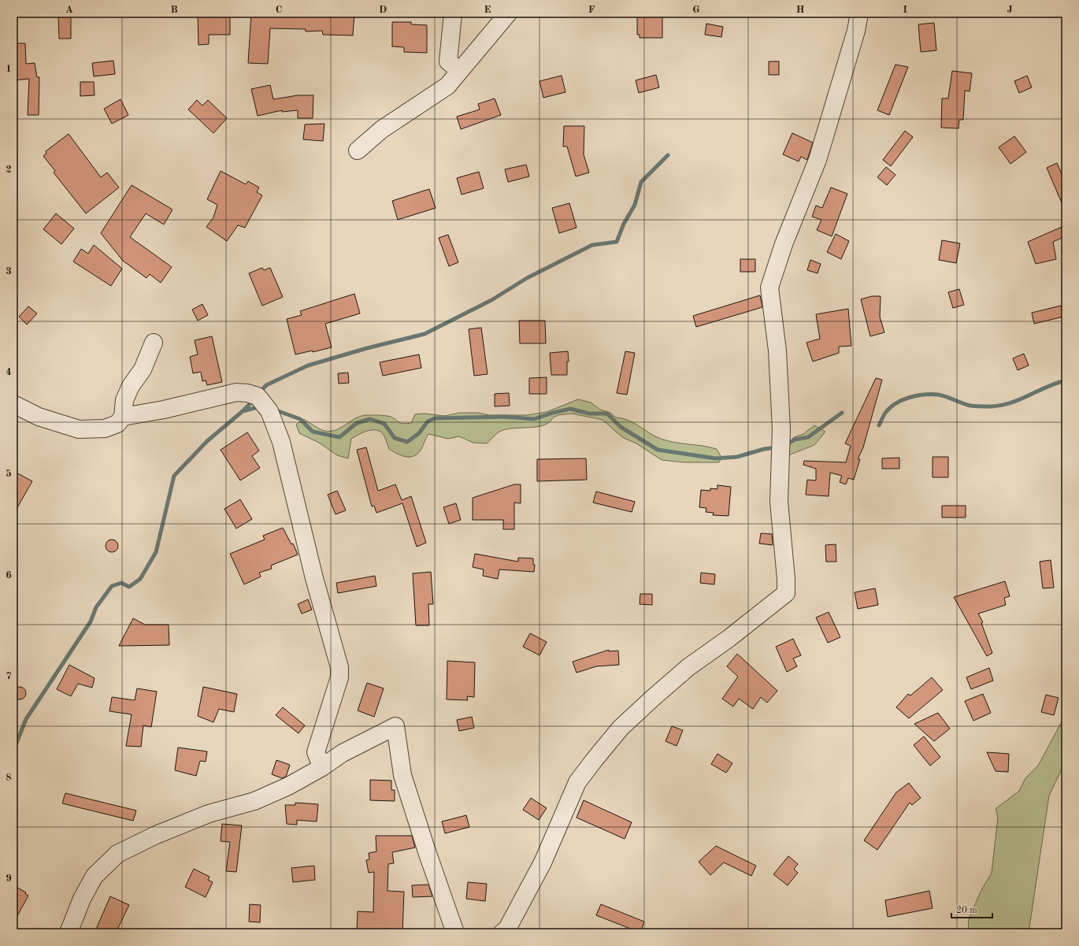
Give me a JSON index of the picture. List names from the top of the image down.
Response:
{
  "scale_bar": "20 m",
  "grid": {
    "columns": [
      "A",
      "B",
      "C",
      "D",
      "E",
      "F",
      "G",
      "H",
      "I",
      "J"
    ],
    "rows": [
      "1",
      "2",
      "3",
      "4",
      "5",
      "6",
      "7",
      "8",
      "9"
    ]
  }
}
